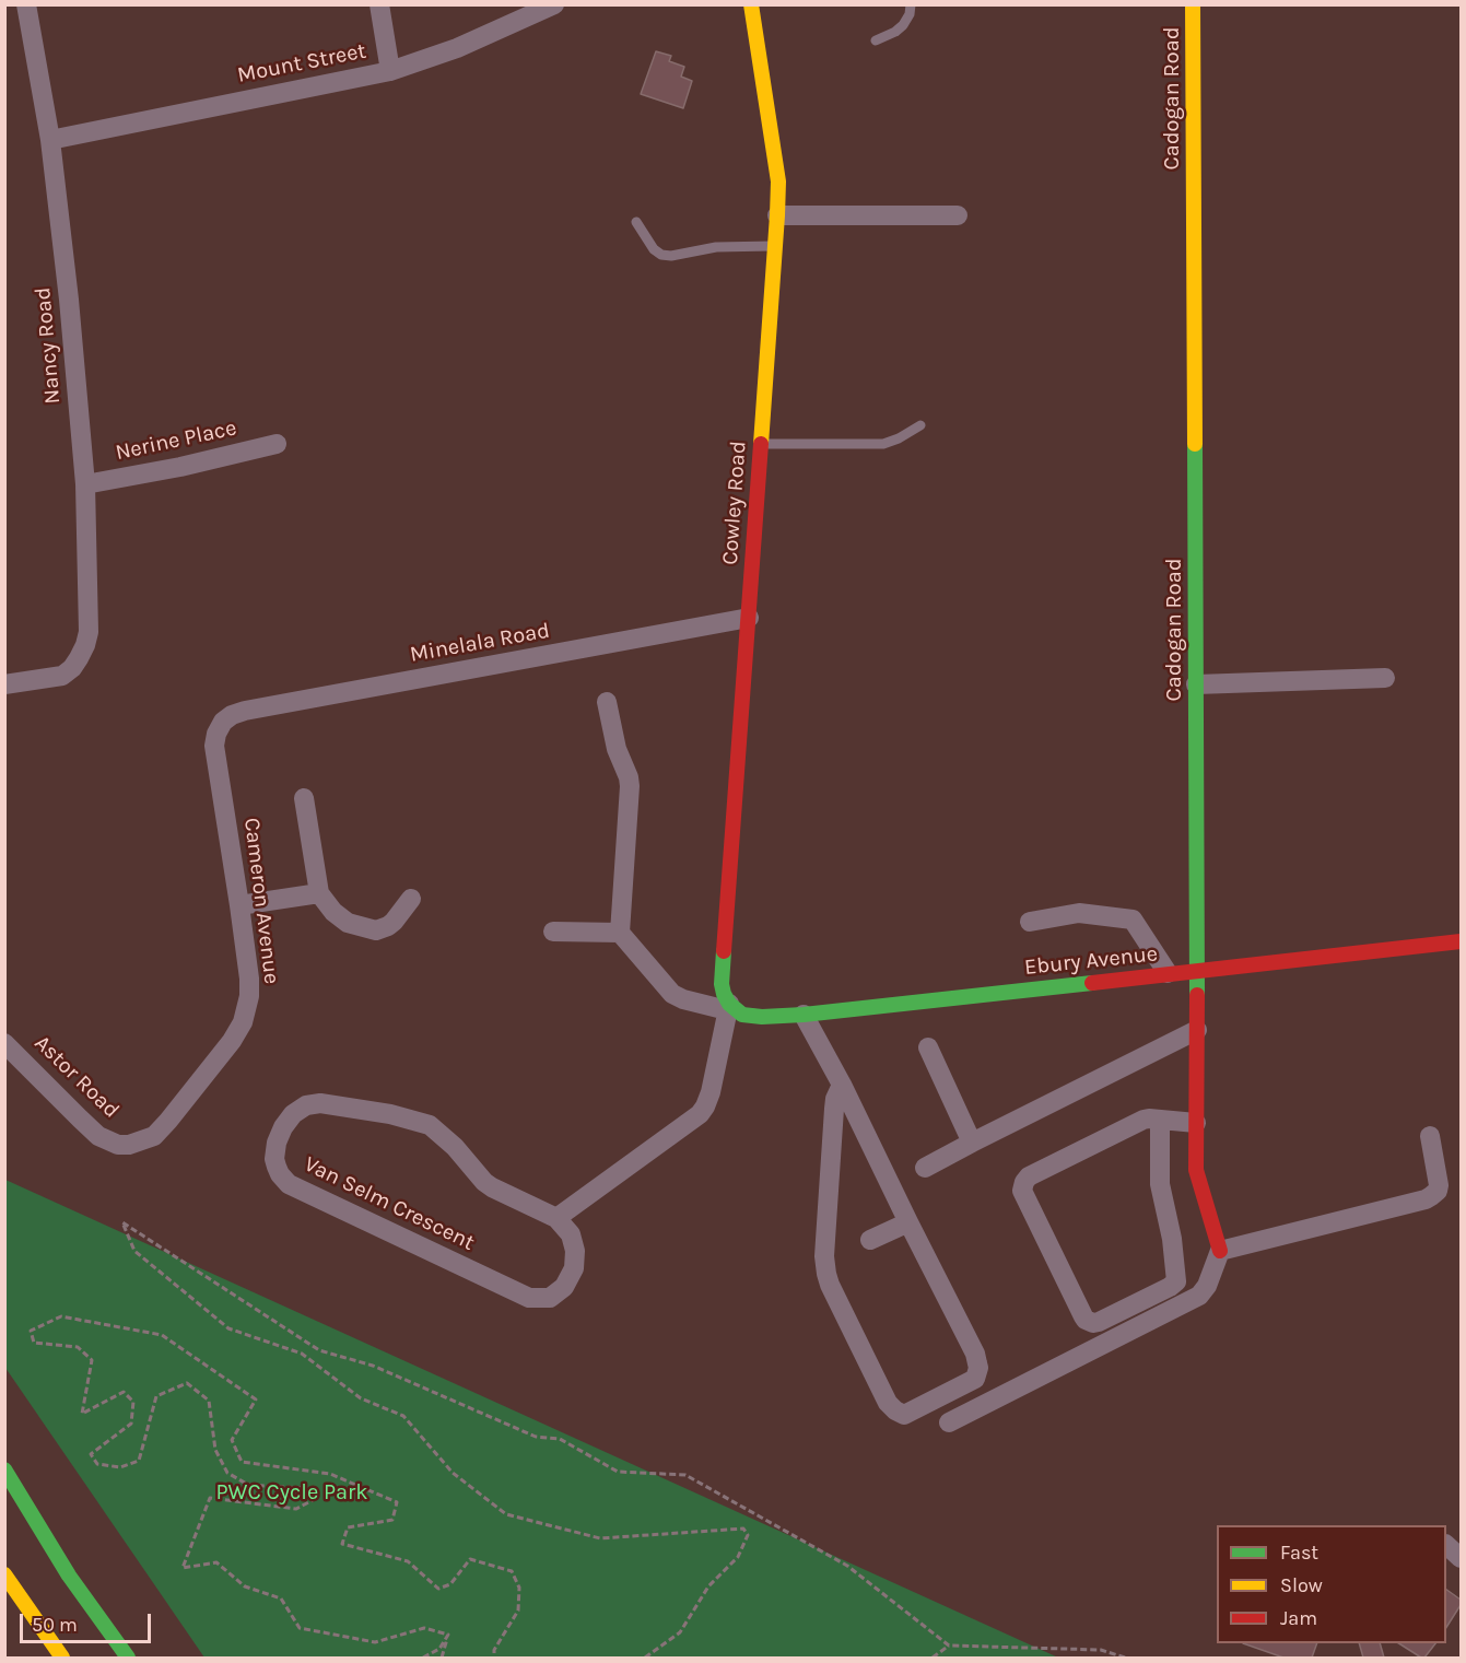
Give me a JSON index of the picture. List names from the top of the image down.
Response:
{
  "streets": {
    "main road": ["Cadogan Road", "Cowley Road", "Ebury Avenue"],
    "street": [
      "Mount Street",
      "Nancy Road",
      "Nerine Place",
      "Minelala Road",
      "Cameron Avenue",
      "Astor Road",
      "Van Selm Crescent"
    ]
  },
  "crossings": [
    ["Mount Street", "Nancy Road"],
    ["Cadogan Road", "Ebury Avenue"],
    ["Nancy Road", "Nerine Place"],
    ["Cowley Road", "Minelala Road"],
    ["Cowley Road", "Ebury Avenue"],
    ["Minelala Road", "Cameron Avenue"],
    ["Cameron Avenue", "Astor Road"]
  ],
  "parks": ["PWC Cycle Park"],
  "legend": ["Fast", "Slow", "Jam"],
  "scale_bar": "50 m"
}
